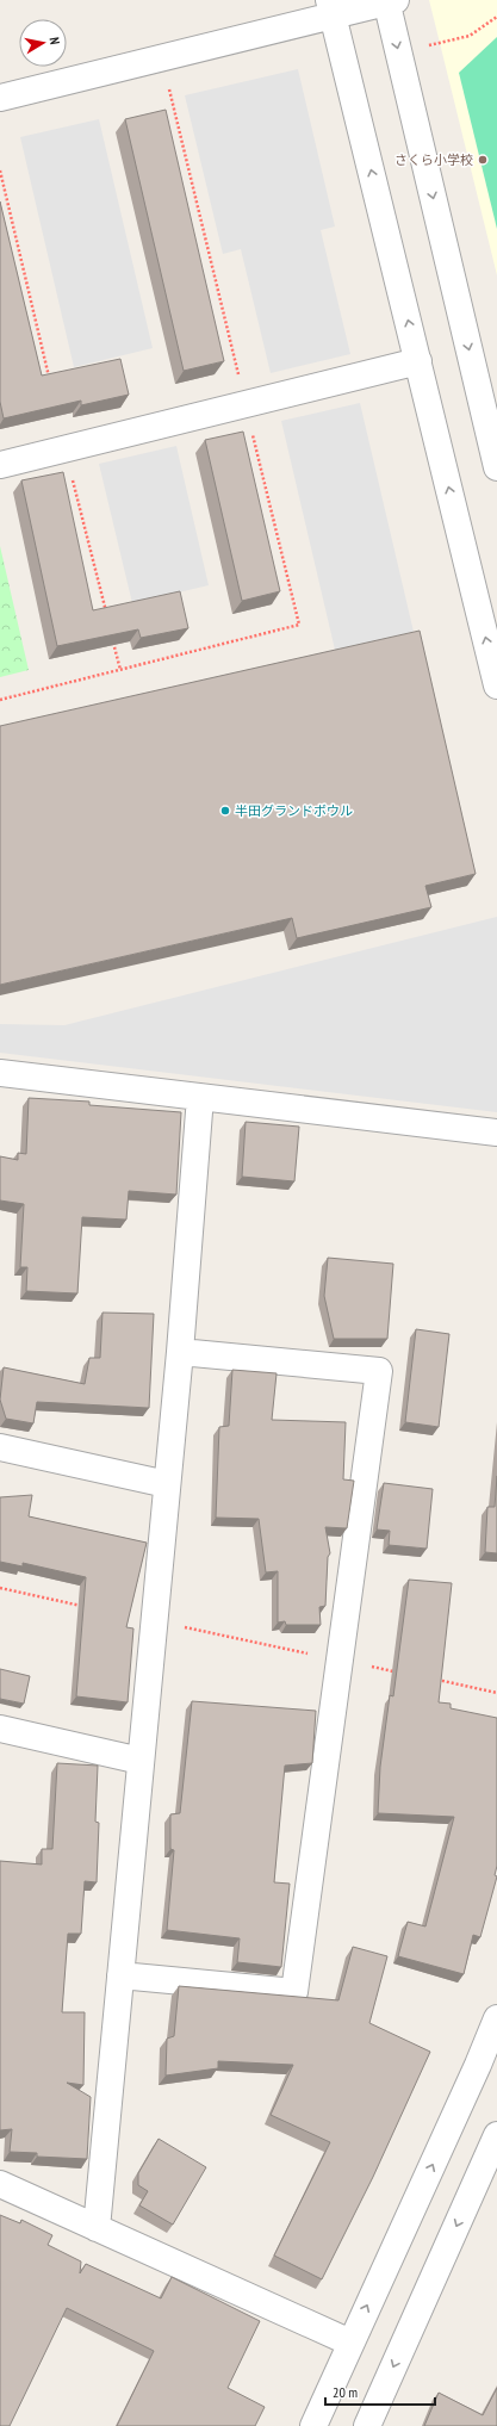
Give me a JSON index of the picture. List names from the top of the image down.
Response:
{
  "places": ["さくら小学校", "半田グランドボウル"],
  "scale_bar": "20 m",
  "north": "right"
}
